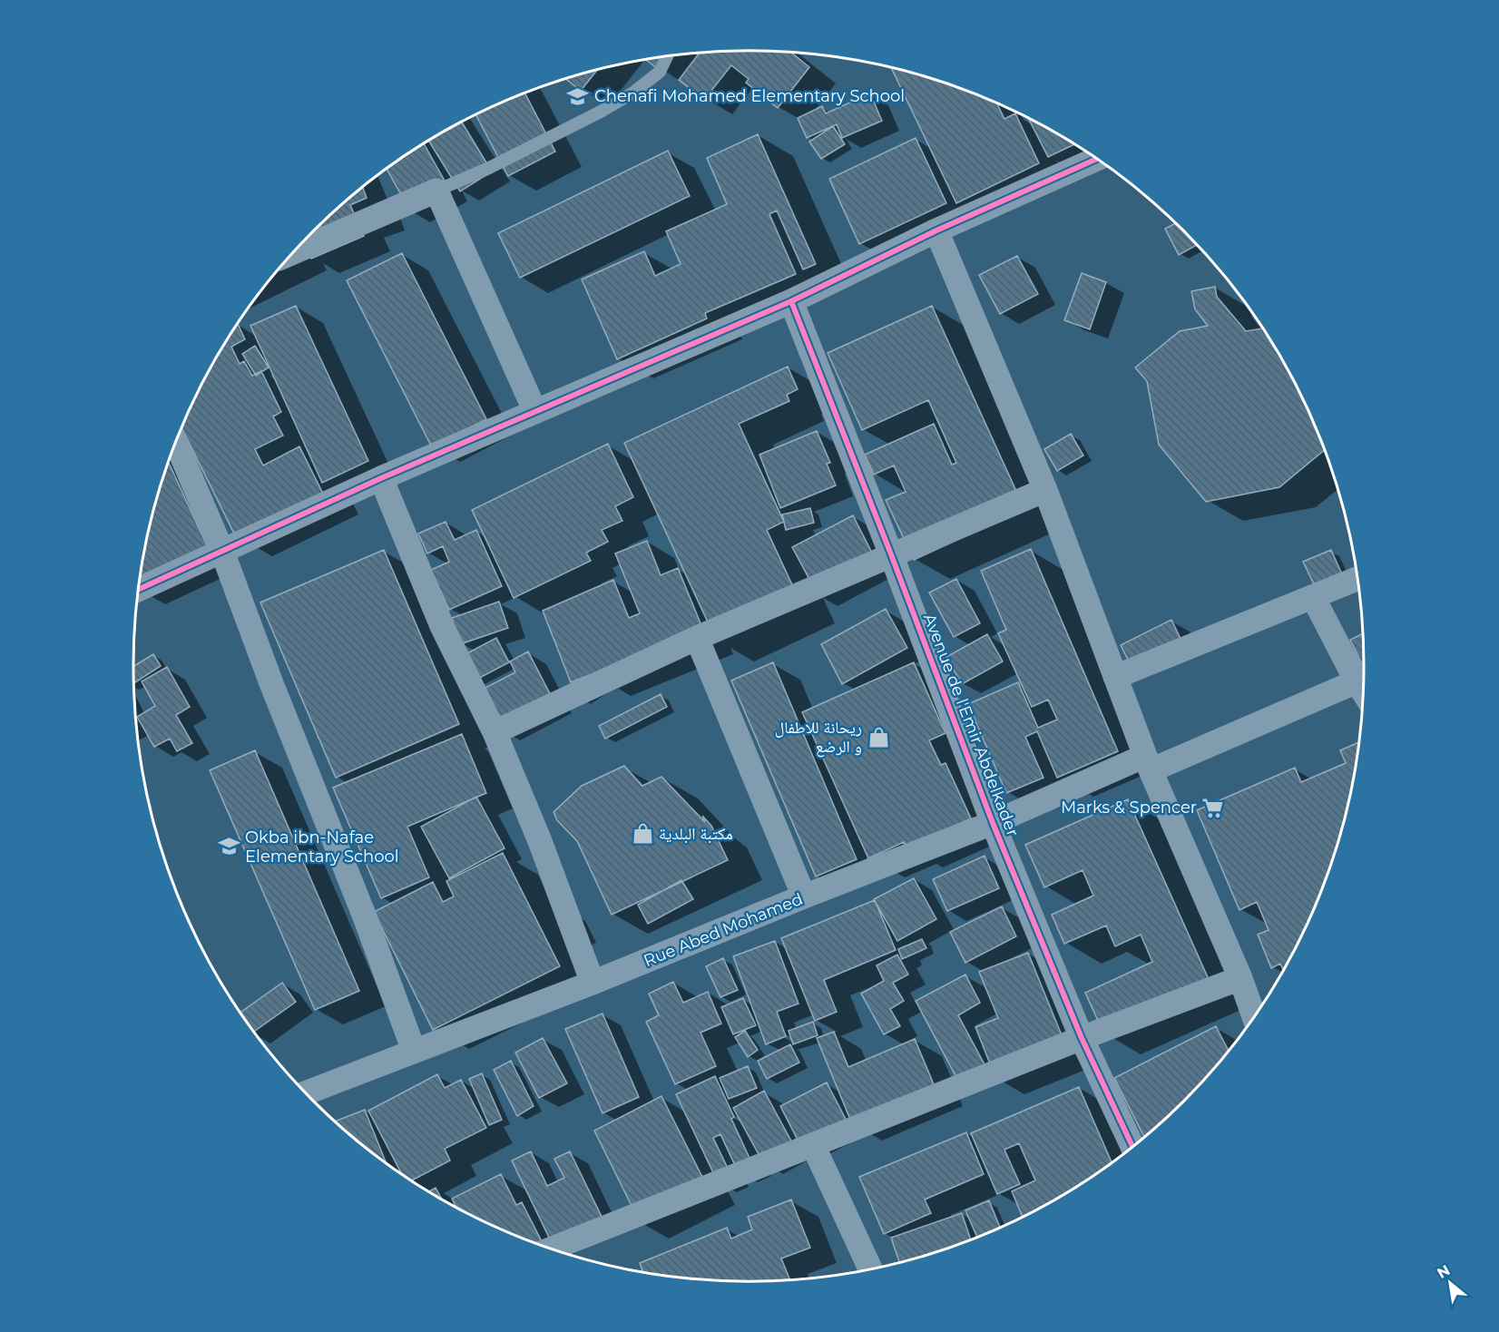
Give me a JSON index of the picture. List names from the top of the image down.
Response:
{
  "streets": {
    "street": ["Avenue de l'Emir Abdelkader", "Rue Abed Mohamed"]
  },
  "crossings": [
    ["Avenue de l'Emir Abdelkader", "Rue Abed Mohamed"]
  ],
  "places": {
    "school or university": ["Chenafi Mohamed Elementary School", "Okba ibn-Nafae Elementary School"],
    "shop": ["ريحانة للاطفال و الرضع", "مكتبة البلدية"],
    "supermarket": ["Marks & Spencer"]
  },
  "north": "top left"
}
